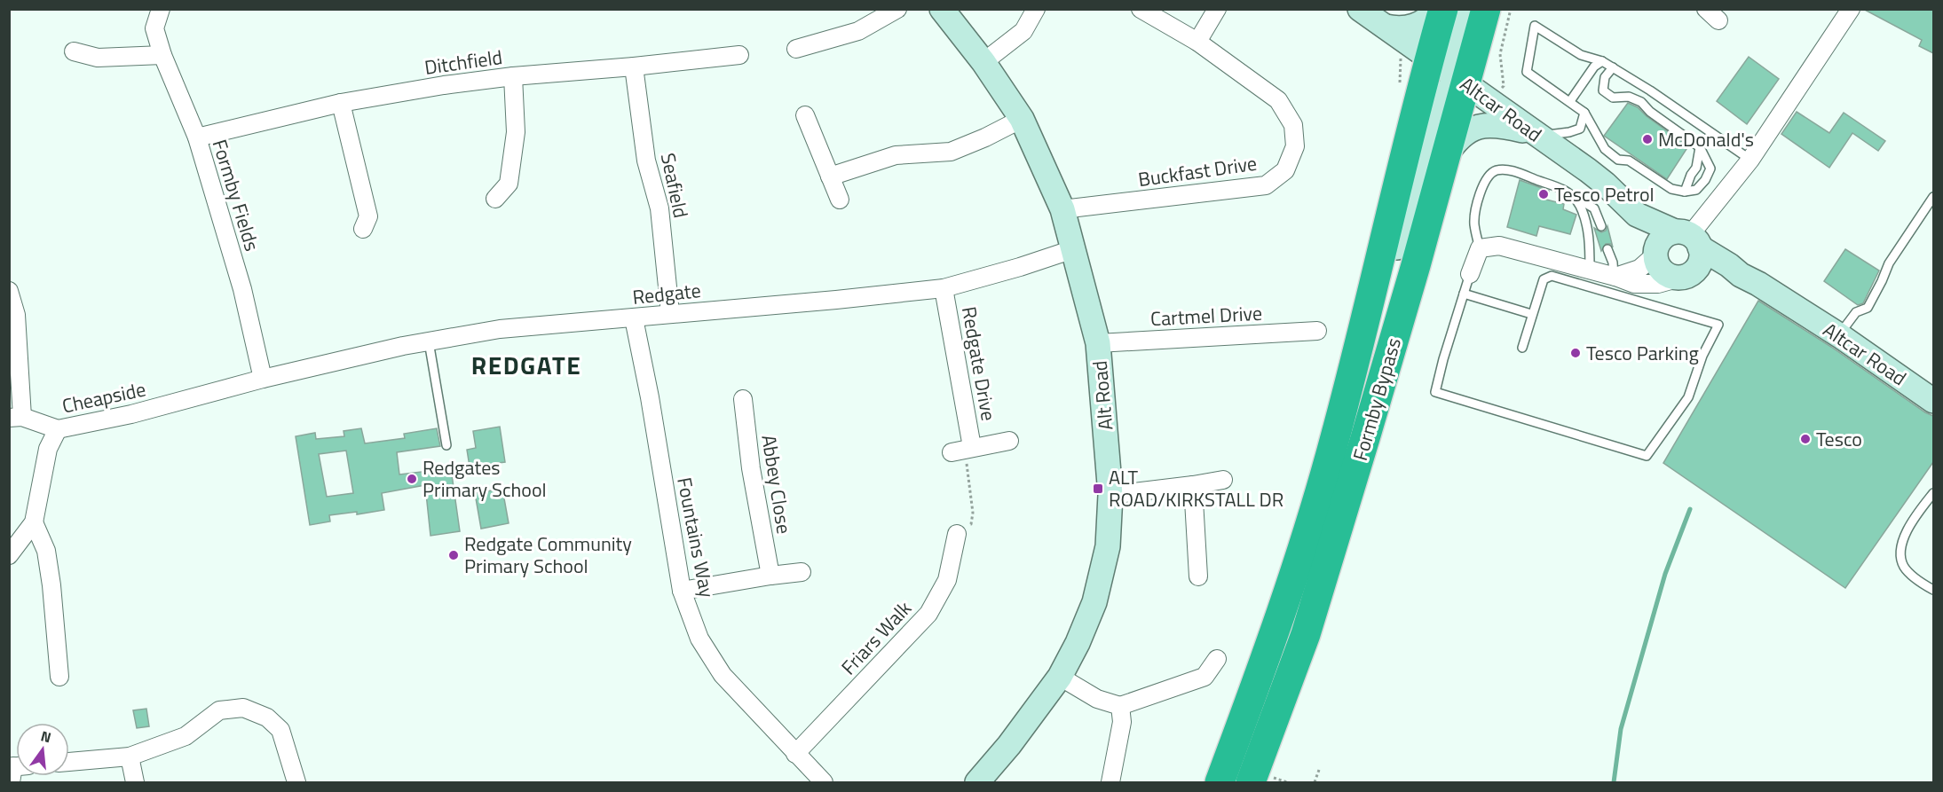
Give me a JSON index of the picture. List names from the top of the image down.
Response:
{
  "streets": {
    "highway": ["Formby Bypass"],
    "main road": ["Altcar Road", "Alt Road"],
    "street": [
      "Ditchfield",
      "Buckfast Drive",
      "Seafield",
      "Formby Fields",
      "Redgate",
      "Cartmel Drive",
      "Redgate Drive",
      "Cheapside",
      "Abbey Close",
      "Fountains Way",
      "Friars Walk"
    ]
  },
  "crossings": [
    ["Ditchfield", "Seafield"],
    ["Ditchfield", "Formby Fields"],
    ["Altcar Road", "Formby Bypass"],
    ["Buckfast Drive", "Alt Road"],
    ["Seafield", "Redgate"],
    ["Formby Fields", "Redgate"],
    ["Formby Fields", "Cheapside"],
    ["Redgate", "Redgate Drive"],
    ["Redgate", "Alt Road"],
    ["Redgate", "Cheapside"],
    ["Redgate", "Fountains Way"],
    ["Cartmel Drive", "Alt Road"],
    ["Fountains Way", "Friars Walk"]
  ],
  "districts": ["REDGATE"],
  "places": {
    "other": [
      "McDonald's",
      "Tesco Petrol",
      "Tesco Parking",
      "Tesco",
      "Redgates Primary School",
      "Redgate Community Primary School"
    ],
    "transit": ["ALT ROAD/KIRKSTALL DR"]
  },
  "north": "top"
}
